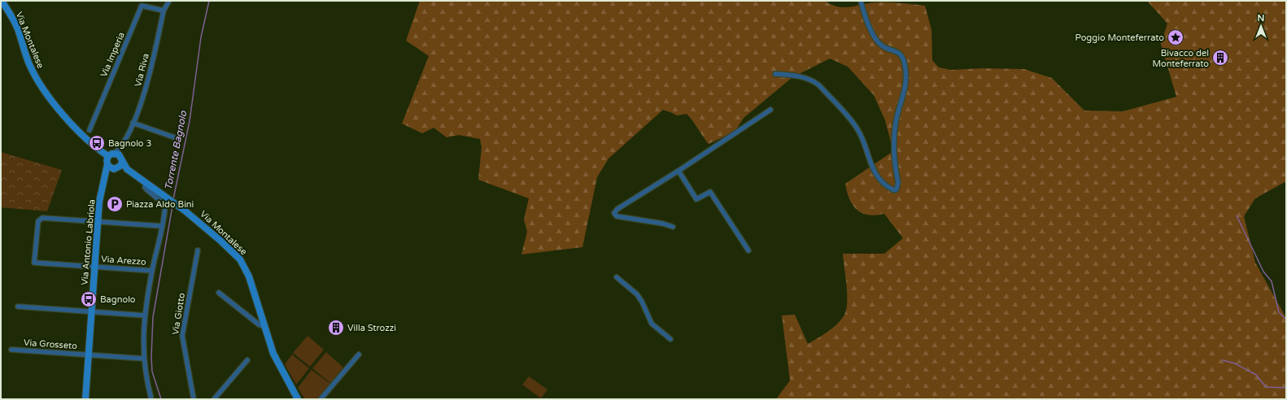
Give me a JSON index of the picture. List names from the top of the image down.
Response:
{
  "streets": {
    "street": [
      "Via Montalese",
      "Via Imperia",
      "Via Riva",
      "Via Antonio Labriola",
      "Via Arezzo",
      "Via Giotto",
      "Via Grosseto"
    ]
  },
  "crossings": [
    ["Via Montalese", "Via Riva"],
    ["Via Imperia", "Via Riva"],
    ["Via Antonio Labriola", "Via Arezzo"],
    ["Via Antonio Labriola", "Via Grosseto"]
  ],
  "water": ["Torrente Bagnolo"],
  "places": {
    "place": ["Poggio Monteferrato"],
    "building": ["Bivacco del Monteferrato", "Villa Strozzi"],
    "bus stop": ["Bagnolo 3", "Bagnolo"],
    "parking": ["Piazza Aldo Bini"]
  },
  "north": "top"
}
